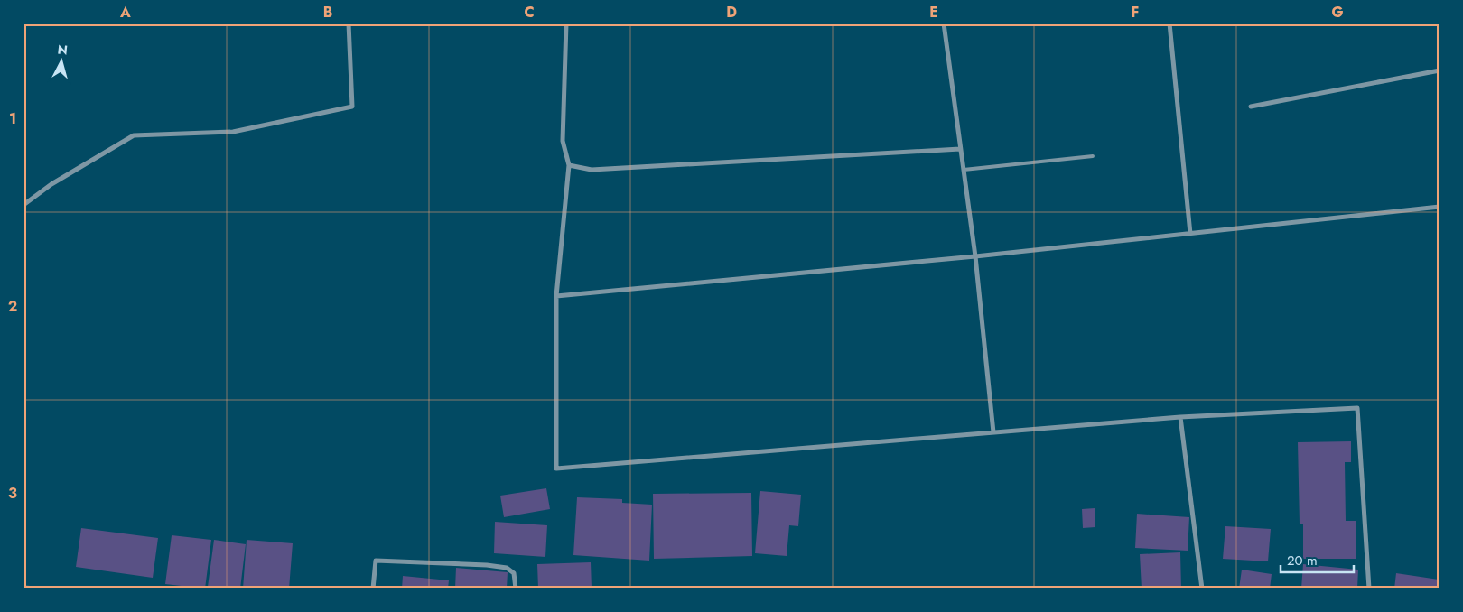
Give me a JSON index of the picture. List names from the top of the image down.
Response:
{
  "scale_bar": "20 m",
  "north": "top",
  "grid": {
    "columns": [
      "A",
      "B",
      "C",
      "D",
      "E",
      "F",
      "G"
    ],
    "rows": ["1", "2", "3"]
  }
}
